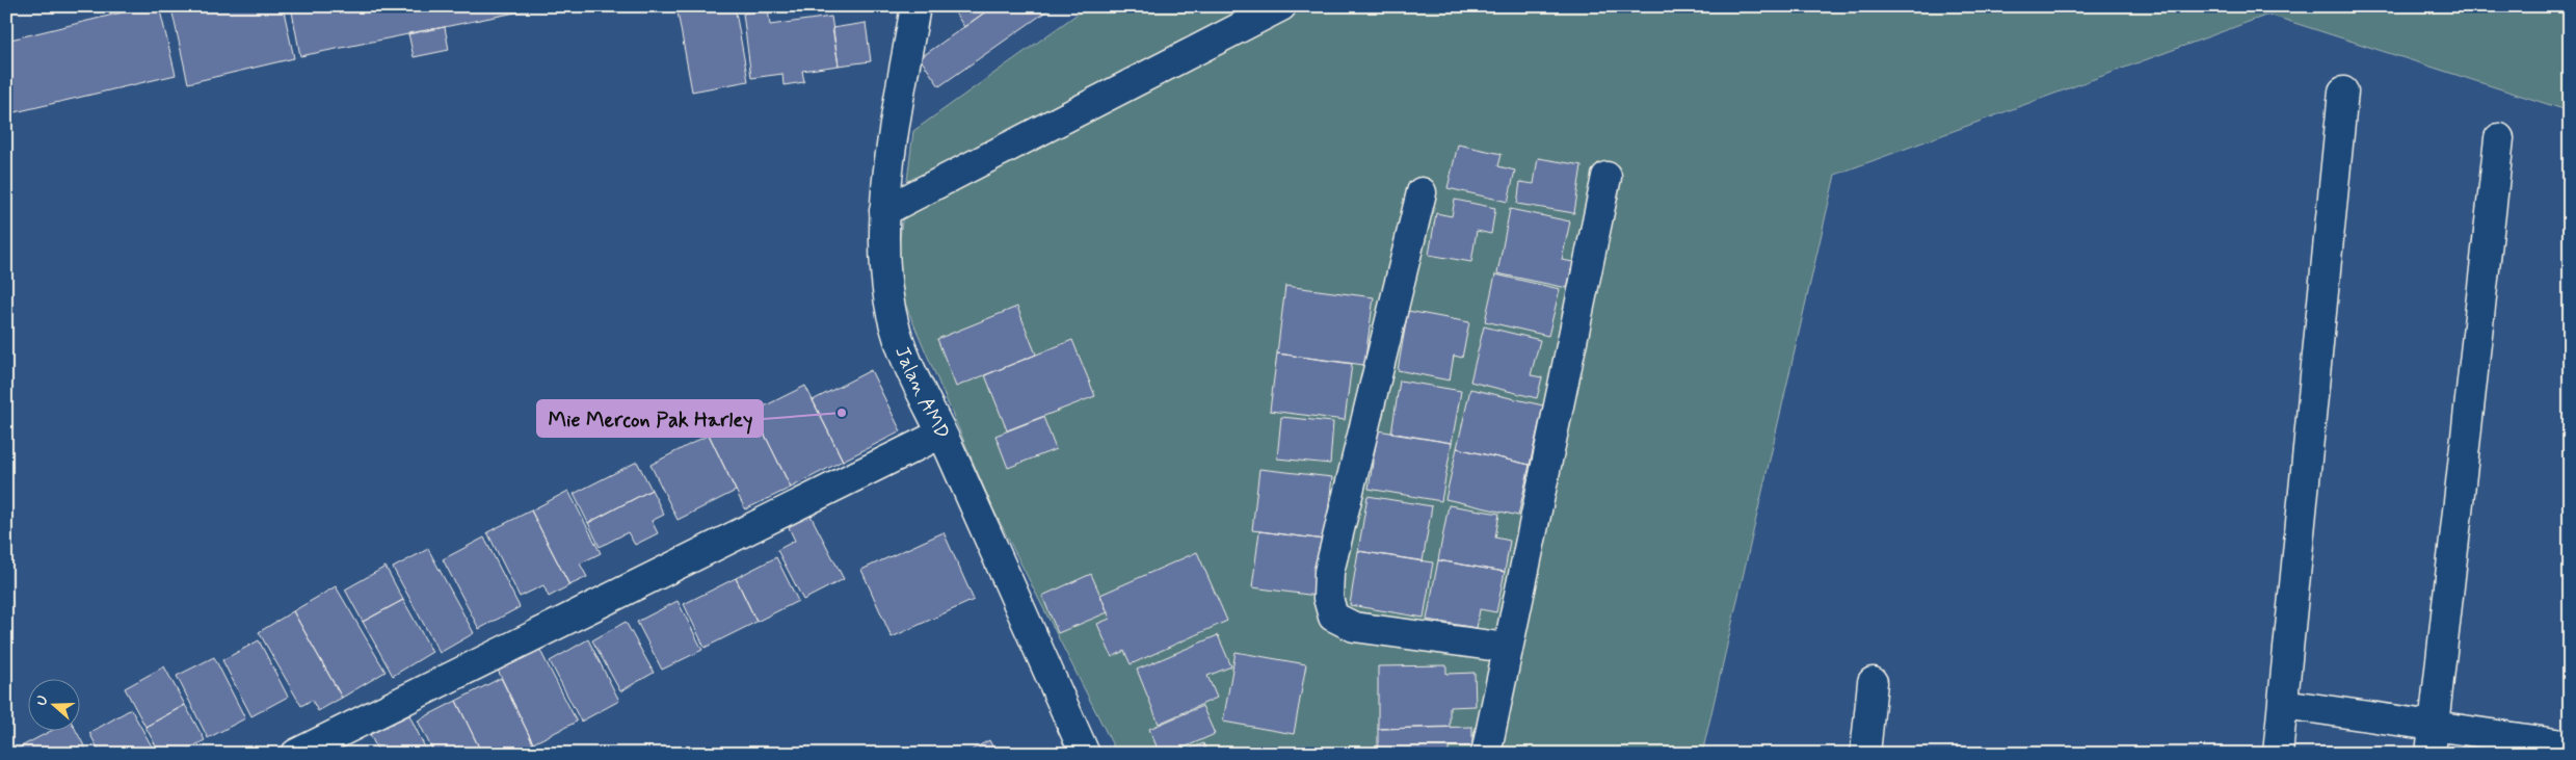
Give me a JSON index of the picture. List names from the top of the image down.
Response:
{
  "streets": {
    "street": ["Jalan AMD"]
  },
  "places": ["Mie Mercon Pak Harley"],
  "north": "left"
}
